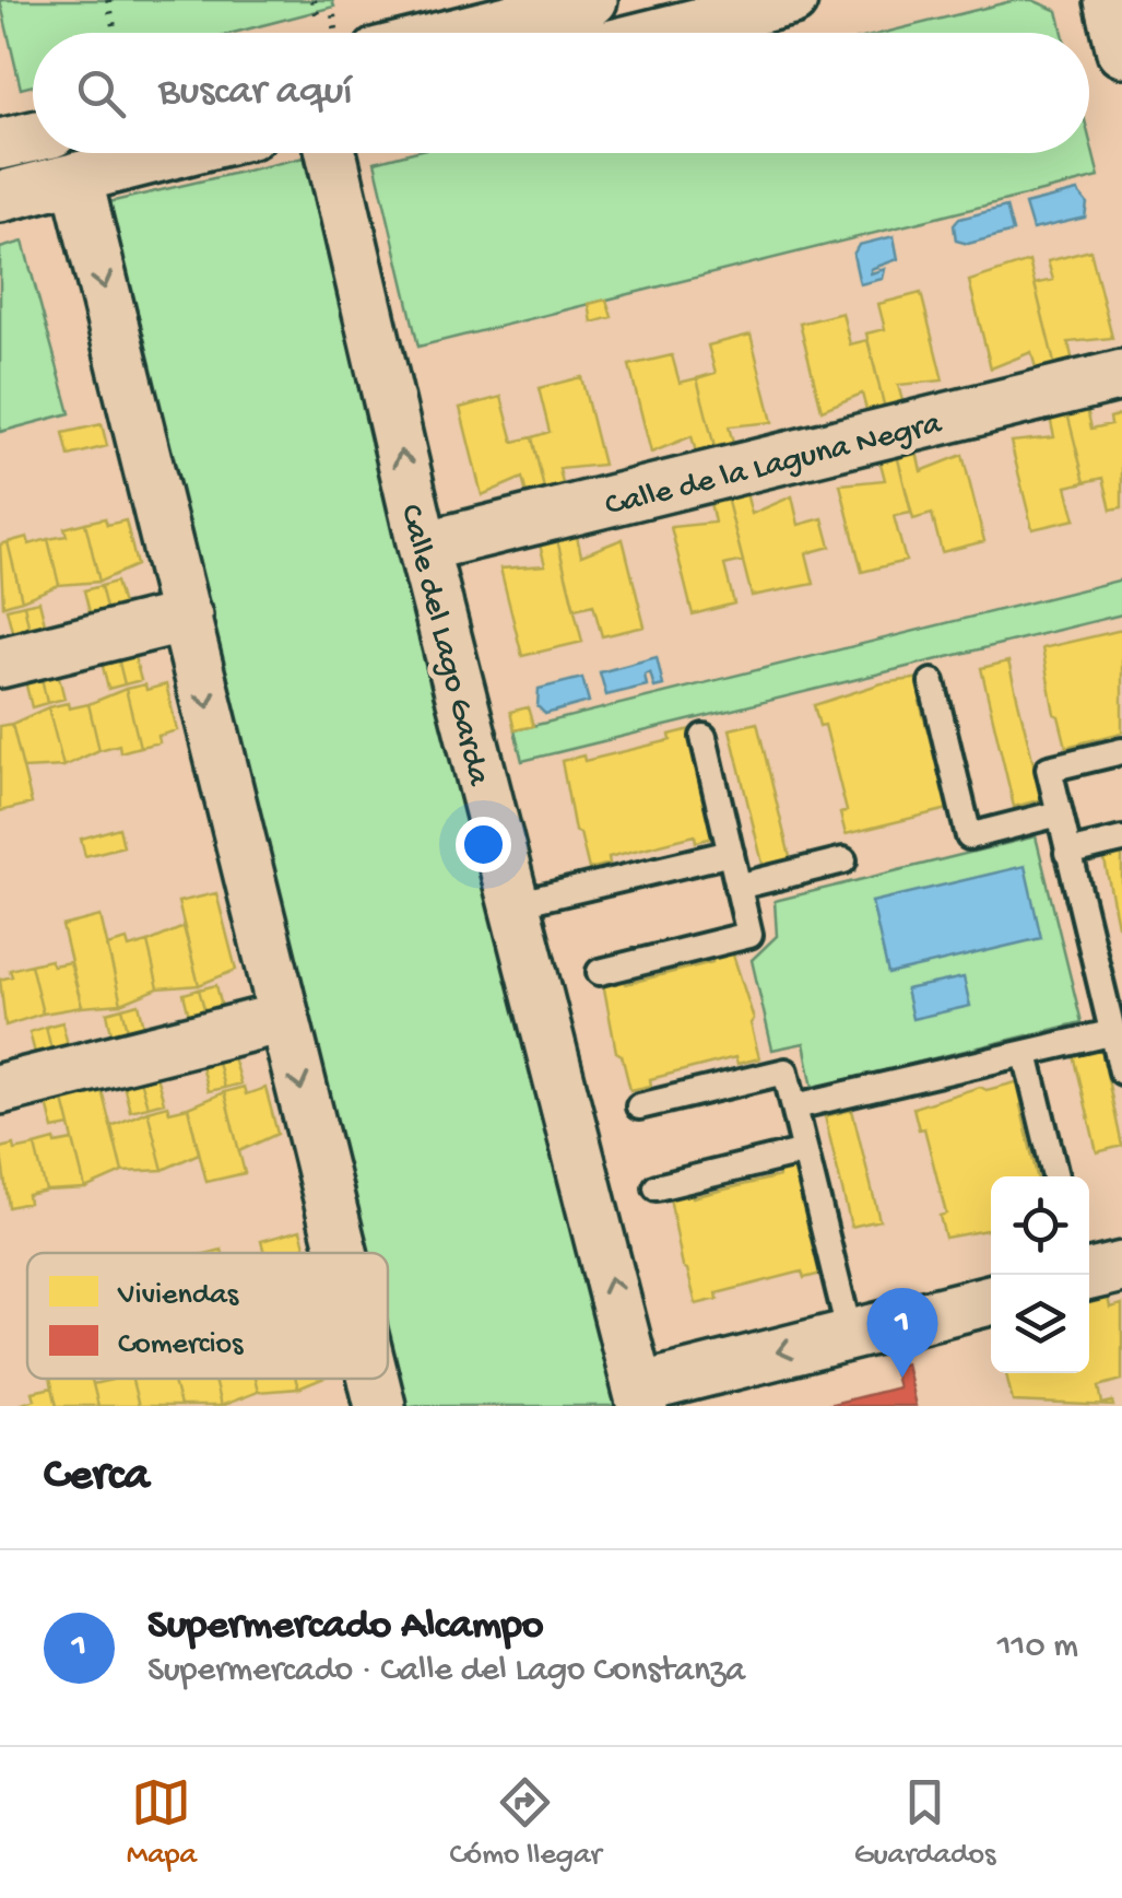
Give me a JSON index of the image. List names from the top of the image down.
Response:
{
  "streets": {
    "street": ["Calle de la Laguna Negra", "Calle del Lago Garda"]
  },
  "crossings": [
    ["Calle de la Laguna Negra", "Calle del Lago Garda"]
  ],
  "legend": ["Viviendas", "Comercios"],
  "page": {
    "search": "Buscar aquí",
    "pins": "1",
    "heading": "Cerca",
    "list": [
      {
        "mark": "1",
        "name": "Supermercado Alcampo",
        "note": "Supermercado · Calle del Lago Constanza",
        "value": "110 m"
      }
    ],
    "nav": ["Mapa", "Cómo llegar", "Guardados"]
  }
}
